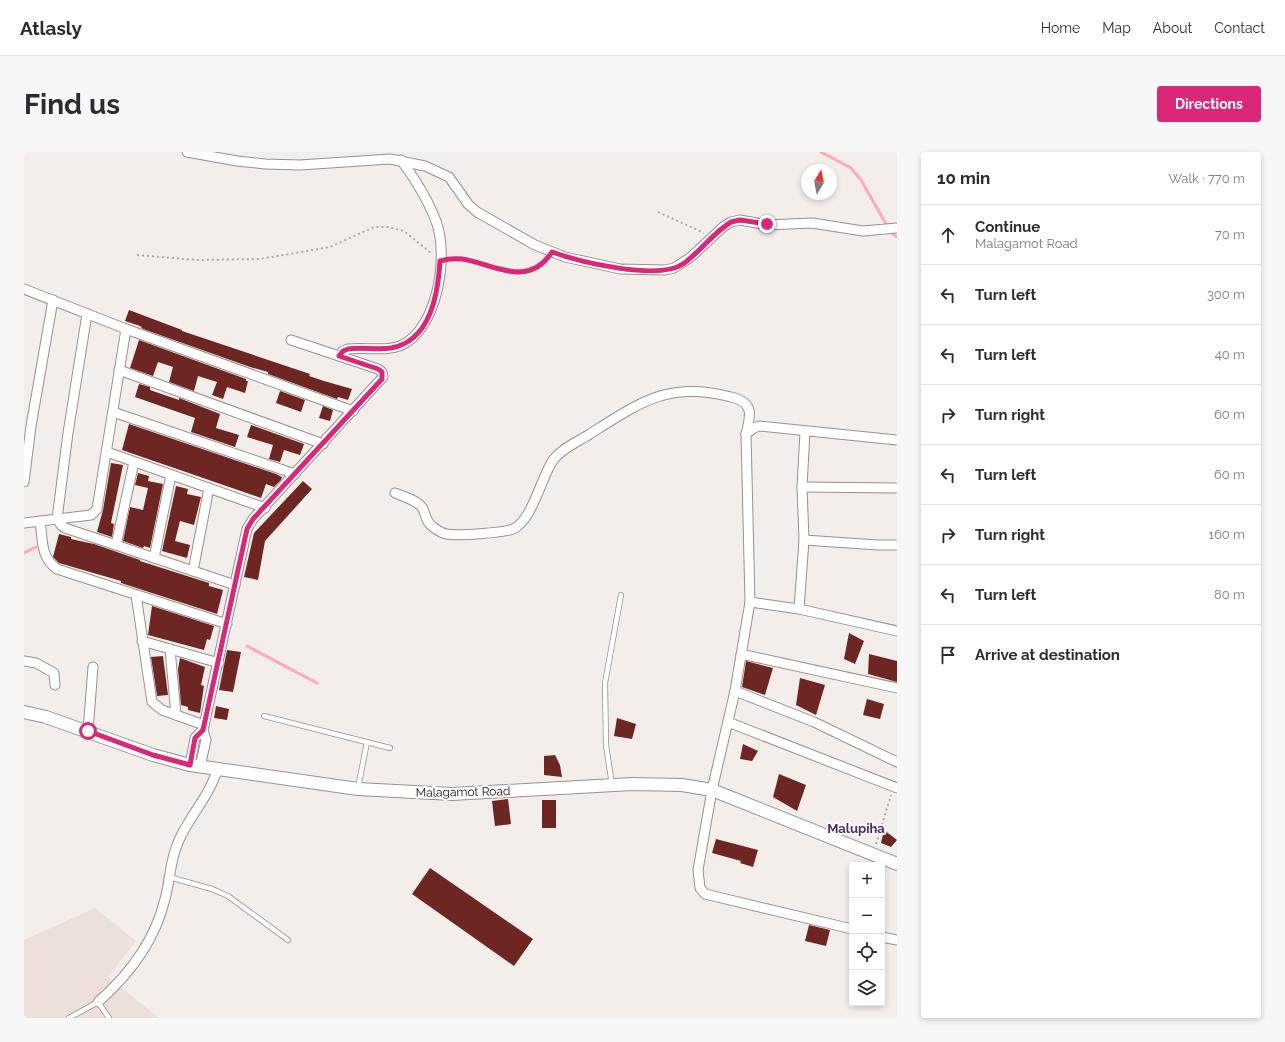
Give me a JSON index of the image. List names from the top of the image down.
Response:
{
  "streets": {
    "street": ["Malagamot Road"]
  },
  "districts": ["Malupiha"],
  "north": "top",
  "page": {
    "header": "Atlasly",
    "nav": [
      "Home",
      "Map",
      "About",
      "Contact"
    ],
    "buttons": "Directions",
    "title": "Find us",
    "heading": ["10 min", "Walk · 770 m"],
    "list": [
      ["Continue", "Malagamot Road", "70 m"],
      ["Turn left", "300 m"],
      ["Turn left", "40 m"],
      ["Turn right", "60 m"],
      ["Turn left", "60 m"],
      ["Turn right", "160 m"],
      ["Turn left", "80 m"],
      "Arrive at destination"
    ],
    "map_buttons": ["+", "−"]
  }
}
